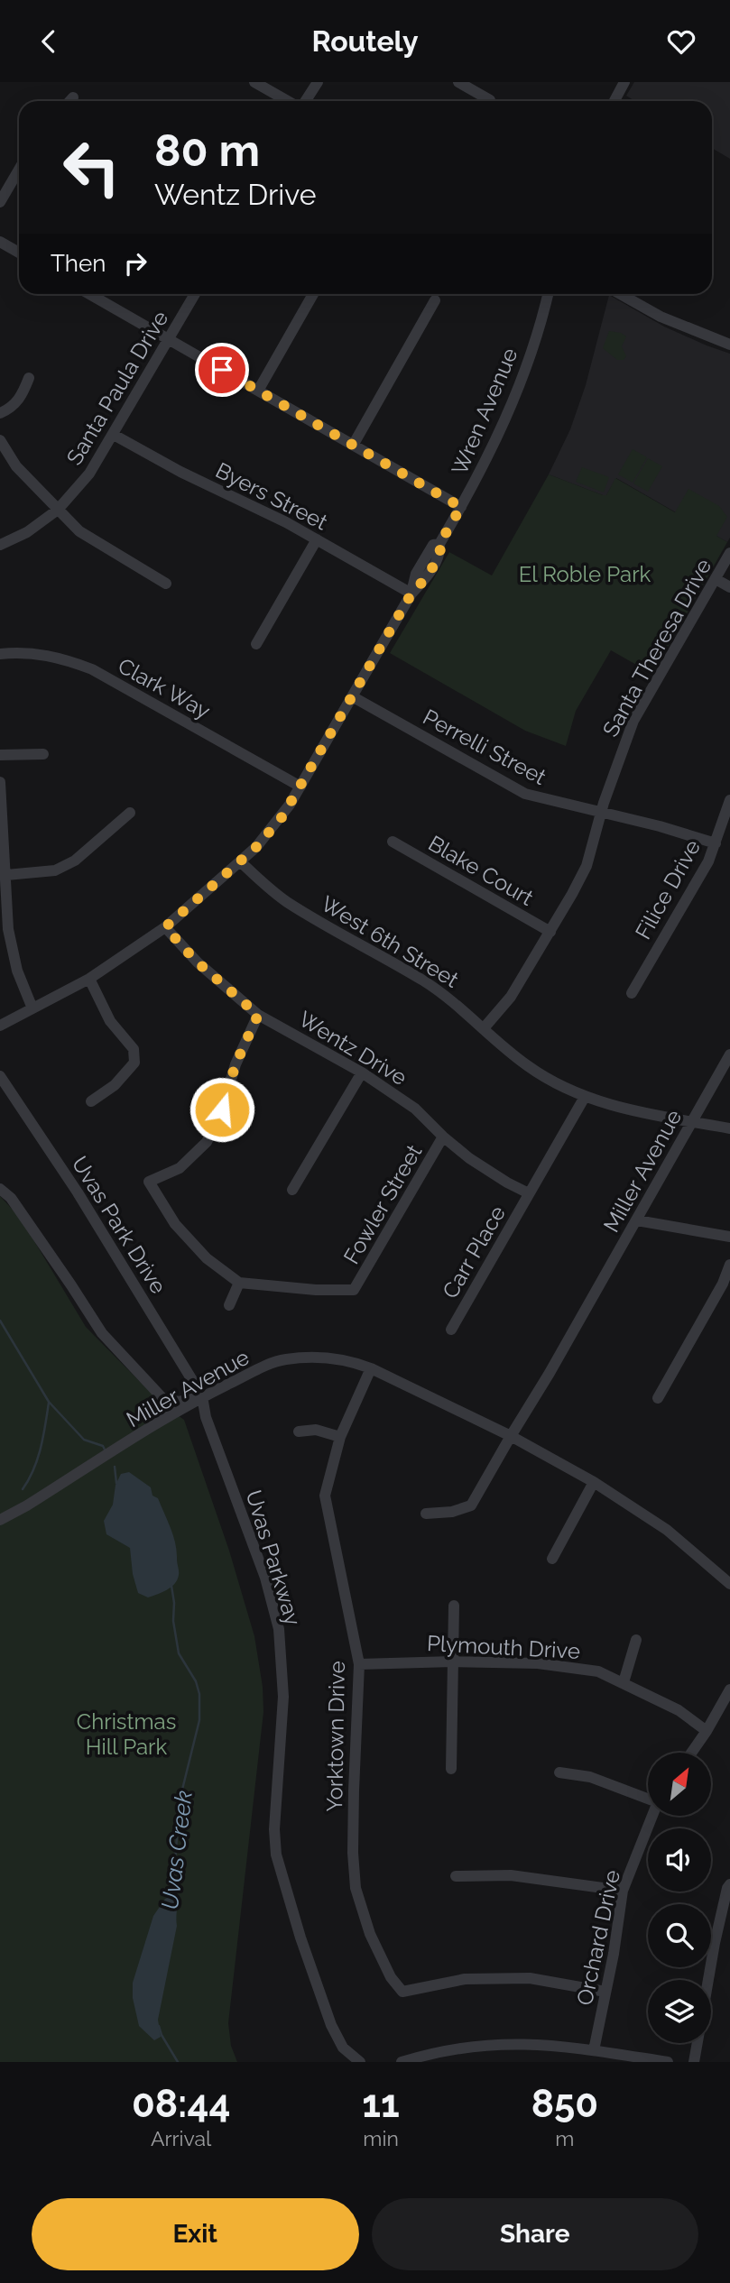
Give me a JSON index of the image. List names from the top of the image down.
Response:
{
  "streets": {
    "street": [
      "Santa Paula Drive",
      "Wren Avenue",
      "Byers Street",
      "Santa Theresa Drive",
      "Clark Way",
      "Perrelli Street",
      "Blake Court",
      "Filice Drive",
      "West 6th Street",
      "Wentz Drive",
      "Miller Avenue",
      "Fowler Street",
      "Uvas Park Drive",
      "Carr Place",
      "Uvas Parkway",
      "Plymouth Drive",
      "Yorktown Drive",
      "Orchard Drive"
    ]
  },
  "crossings": [
    ["Santa Paula Drive", "Byers Street"],
    ["Wren Avenue", "Byers Street"],
    ["Wren Avenue", "Clark Way"],
    ["Wren Avenue", "Perrelli Street"],
    ["Wren Avenue", "West 6th Street"],
    ["Wren Avenue", "Wentz Drive"],
    ["Santa Theresa Drive", "Perrelli Street"],
    ["Santa Theresa Drive", "Blake Court"],
    ["Santa Theresa Drive", "West 6th Street"],
    ["Perrelli Street", "Filice Drive"],
    ["West 6th Street", "Miller Avenue"],
    ["West 6th Street", "Carr Place"],
    ["Wentz Drive", "Fowler Street"],
    ["Wentz Drive", "Carr Place"],
    ["Miller Avenue", "Uvas Park Drive"],
    ["Miller Avenue", "Uvas Parkway"],
    ["Miller Avenue", "Yorktown Drive"],
    ["Uvas Park Drive", "Uvas Parkway"],
    ["Plymouth Drive", "Yorktown Drive"],
    ["Yorktown Drive", "Orchard Drive"]
  ],
  "water": ["Uvas Creek"],
  "parks": ["El Roble Park", "Christmas Hill Park"],
  "north": "top right",
  "page": {
    "header": "Routely",
    "turn": ["80 m", "Wentz Drive"],
    "then": "Then",
    "eta": [
      "08:44",
      "Arrival",
      "11",
      "min",
      "850",
      "m"
    ],
    "buttons": ["Exit", "Share"]
  }
}
